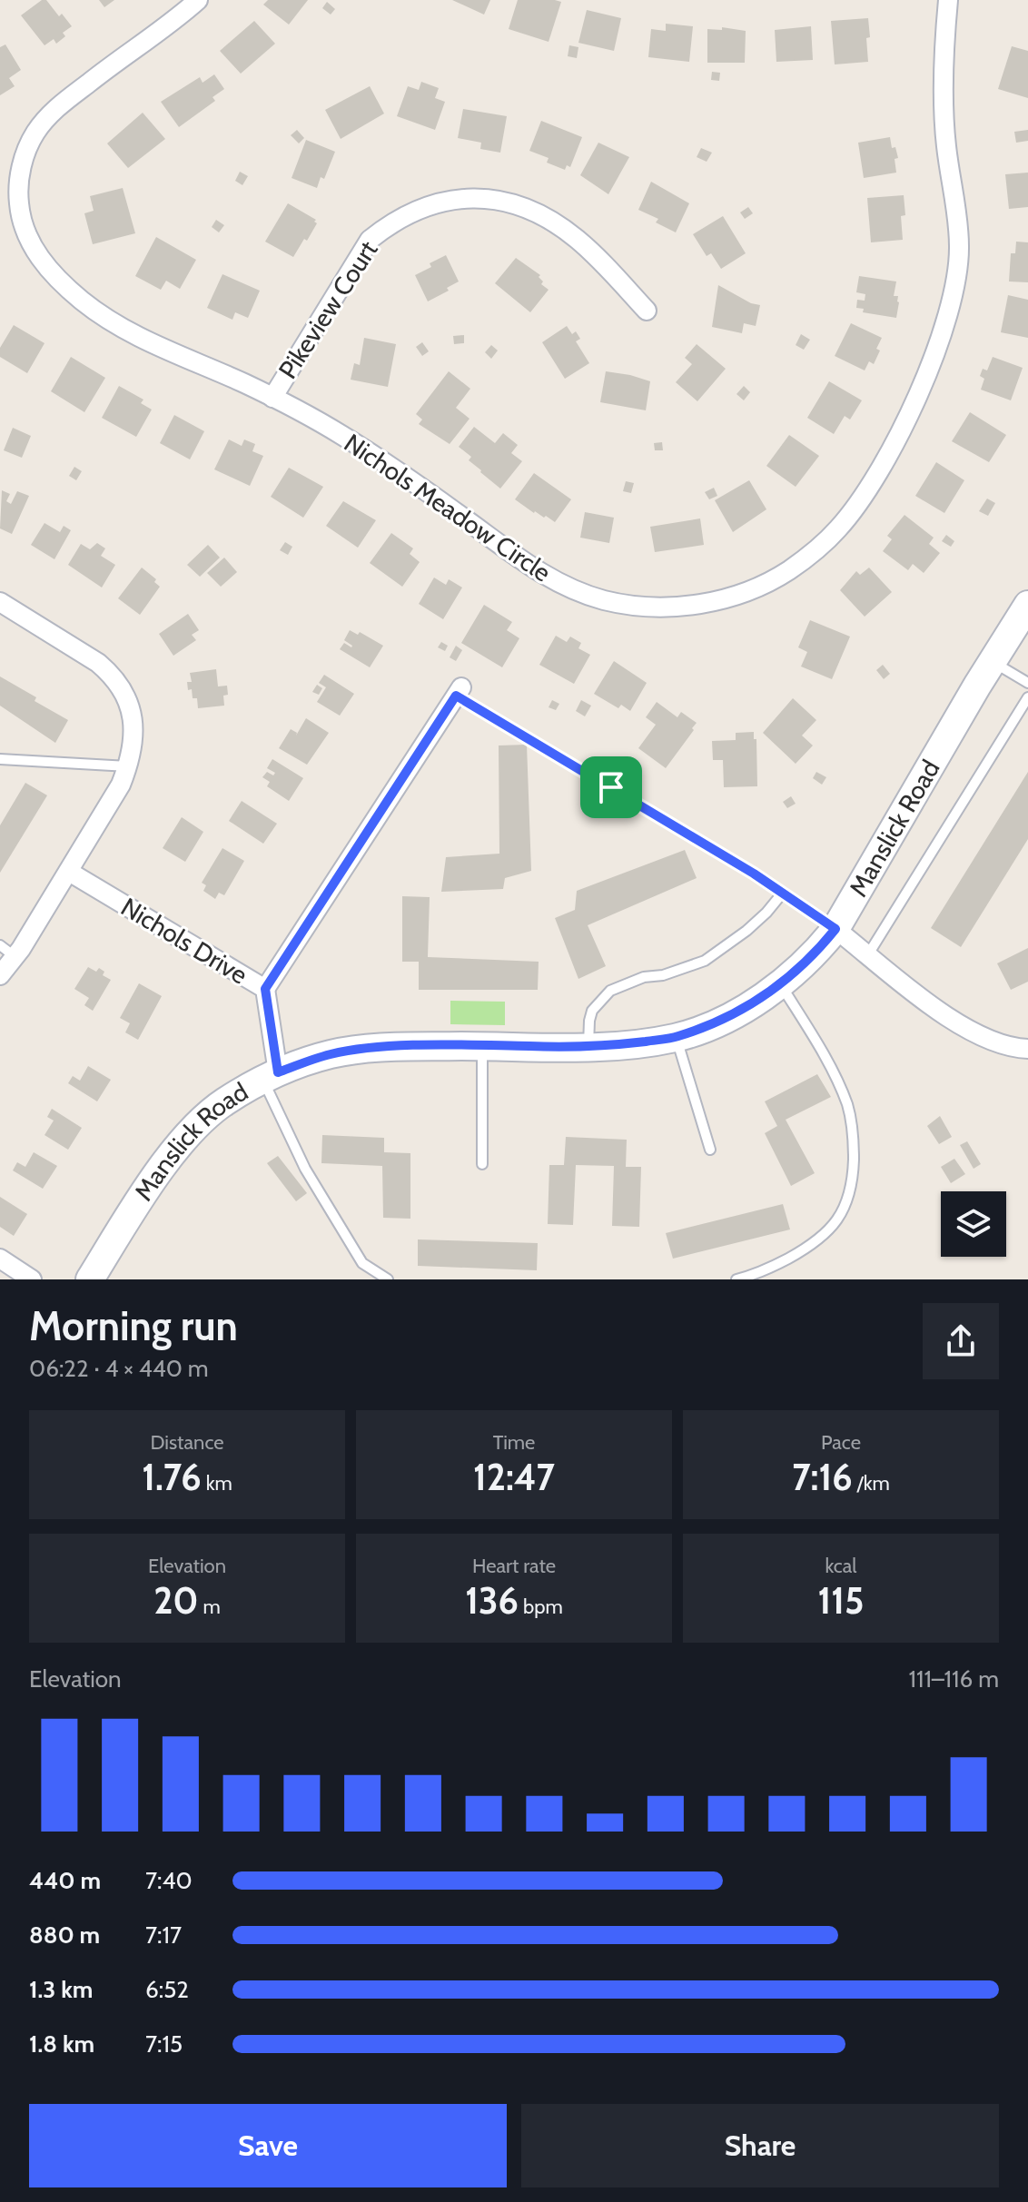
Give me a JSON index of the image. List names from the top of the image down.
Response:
{
  "streets": {
    "main road": ["Manslick Road"],
    "street": ["Pikeview Court", "Nichols Meadow Circle", "Nichols Drive"]
  },
  "crossings": [
    ["Pikeview Court", "Nichols Meadow Circle"],
    ["Manslick Road", "Nichols Drive"]
  ],
  "page": {
    "heading": ["Morning run", "06:22 · 4 × 440 m"],
    "stats": [
      ["Distance", "1.76 km"],
      ["Time", "12:47"],
      ["Pace", "7:16 /km"],
      ["Elevation", "20 m"],
      ["Heart rate", "136 bpm"],
      ["kcal", "115"]
    ],
    "chart": ["Elevation", "111–116 m"],
    "list": [
      {
        "name": "440 m",
        "note": "7:40"
      },
      {
        "name": "880 m",
        "note": "7:17"
      },
      {
        "name": "1.3 km",
        "note": "6:52"
      },
      {
        "name": "1.8 km",
        "note": "7:15"
      }
    ],
    "buttons": ["Save", "Share"]
  }
}
